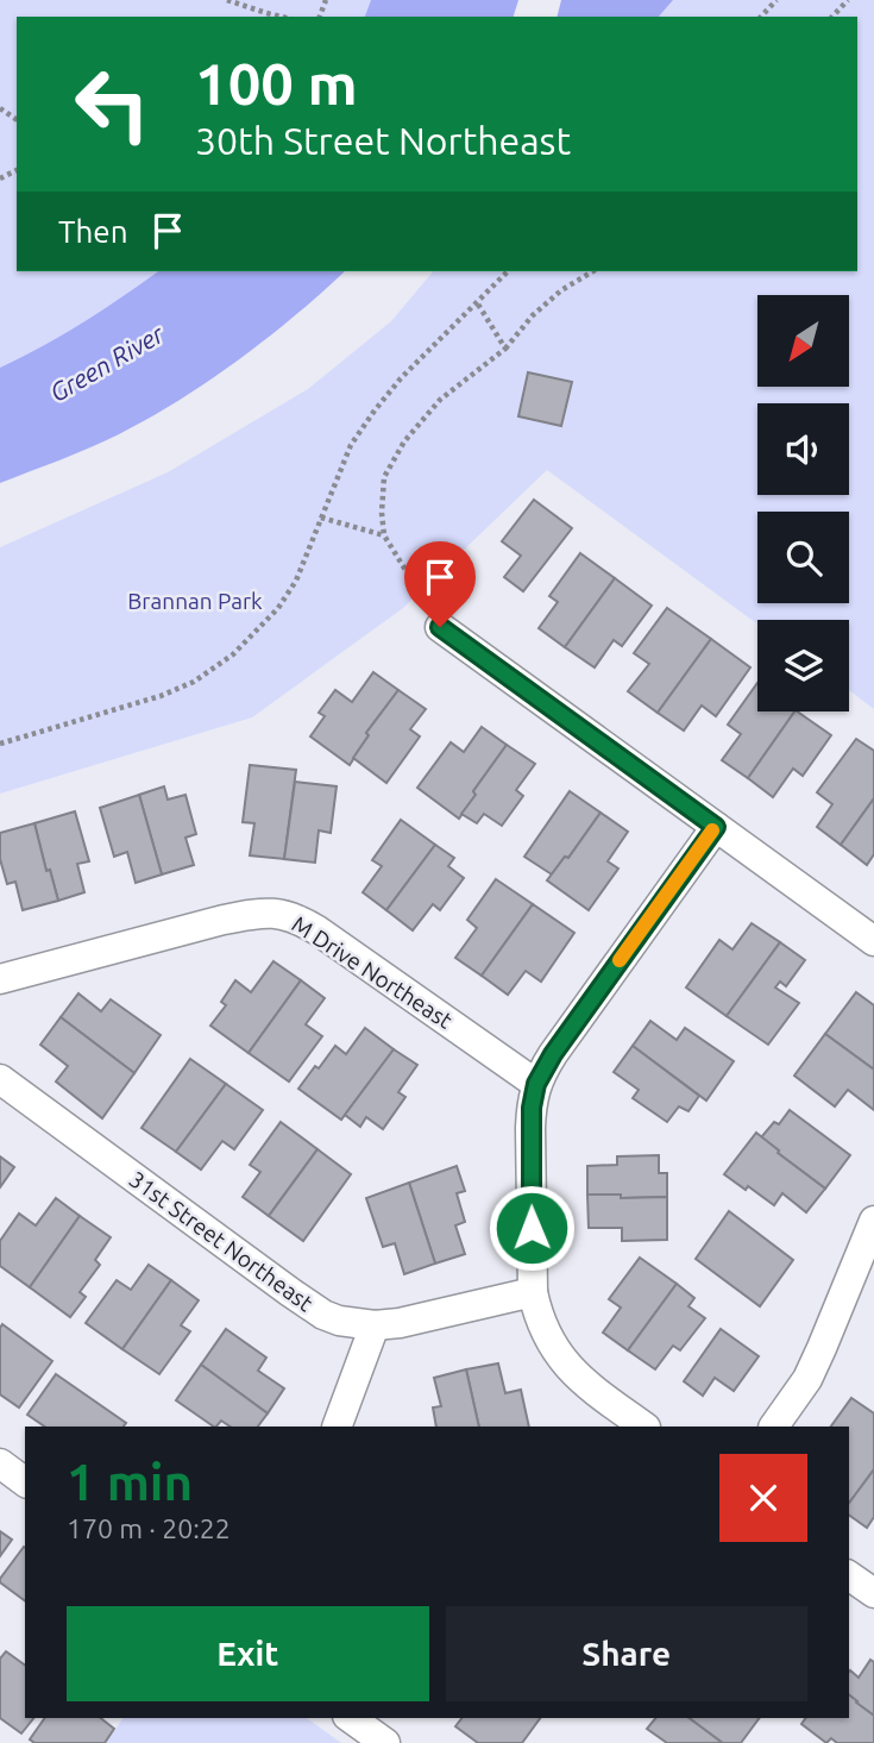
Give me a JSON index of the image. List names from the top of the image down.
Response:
{
  "streets": {
    "street": ["M Drive Northeast", "31st Street Northeast"]
  },
  "water": ["Green River"],
  "parks": ["Brannan Park"],
  "north": "bottom left",
  "page": {
    "turn": ["100 m", "30th Street Northeast"],
    "then": "Then",
    "heading": ["1 min", "170 m · 20:22"],
    "buttons": ["Exit", "Share"]
  }
}
